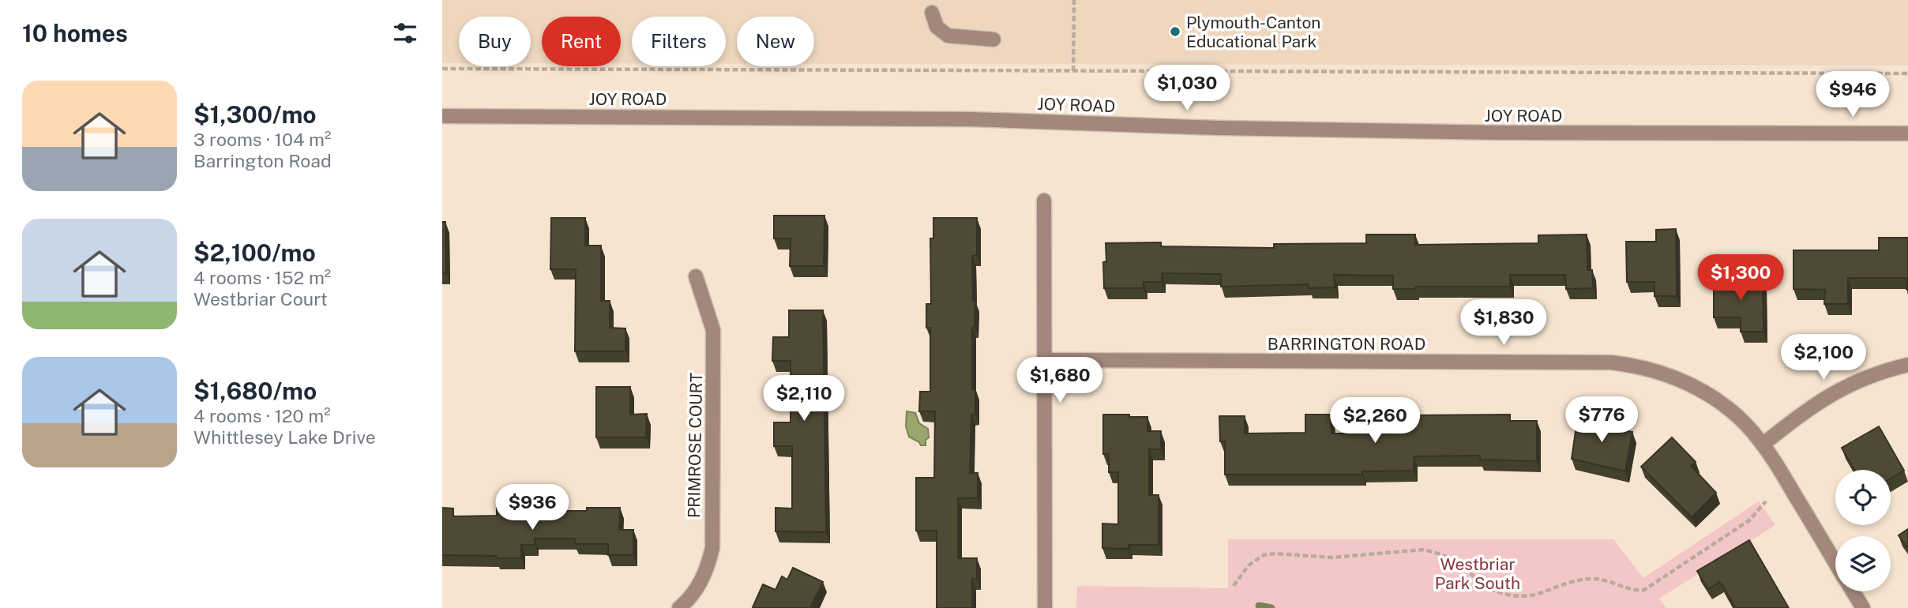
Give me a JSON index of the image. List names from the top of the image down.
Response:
{
  "streets": {
    "street": ["JOY ROAD", "BARRINGTON ROAD", "PRIMROSE COURT"]
  },
  "parks": ["Westbriar Park South"],
  "places": ["Plymouth-Canton Educational Park"],
  "page": {
    "heading": "10 homes",
    "chip": [
      "Buy",
      "Rent",
      "Filters",
      "New"
    ],
    "price": [
      "$1,030",
      "$946",
      "$1,300",
      "$1,830",
      "$2,100",
      "$1,680",
      "$2,110",
      "$776",
      "$2,260",
      "$936"
    ],
    "list": [
      {
        "name": "$1,300/mo",
        "note": "3 rooms · 104 m² · Barrington Road"
      },
      {
        "name": "$2,100/mo",
        "note": "4 rooms · 152 m² · Westbriar Court"
      },
      {
        "name": "$1,680/mo",
        "note": "4 rooms · 120 m² · Whittlesey Lake Drive"
      }
    ]
  }
}
